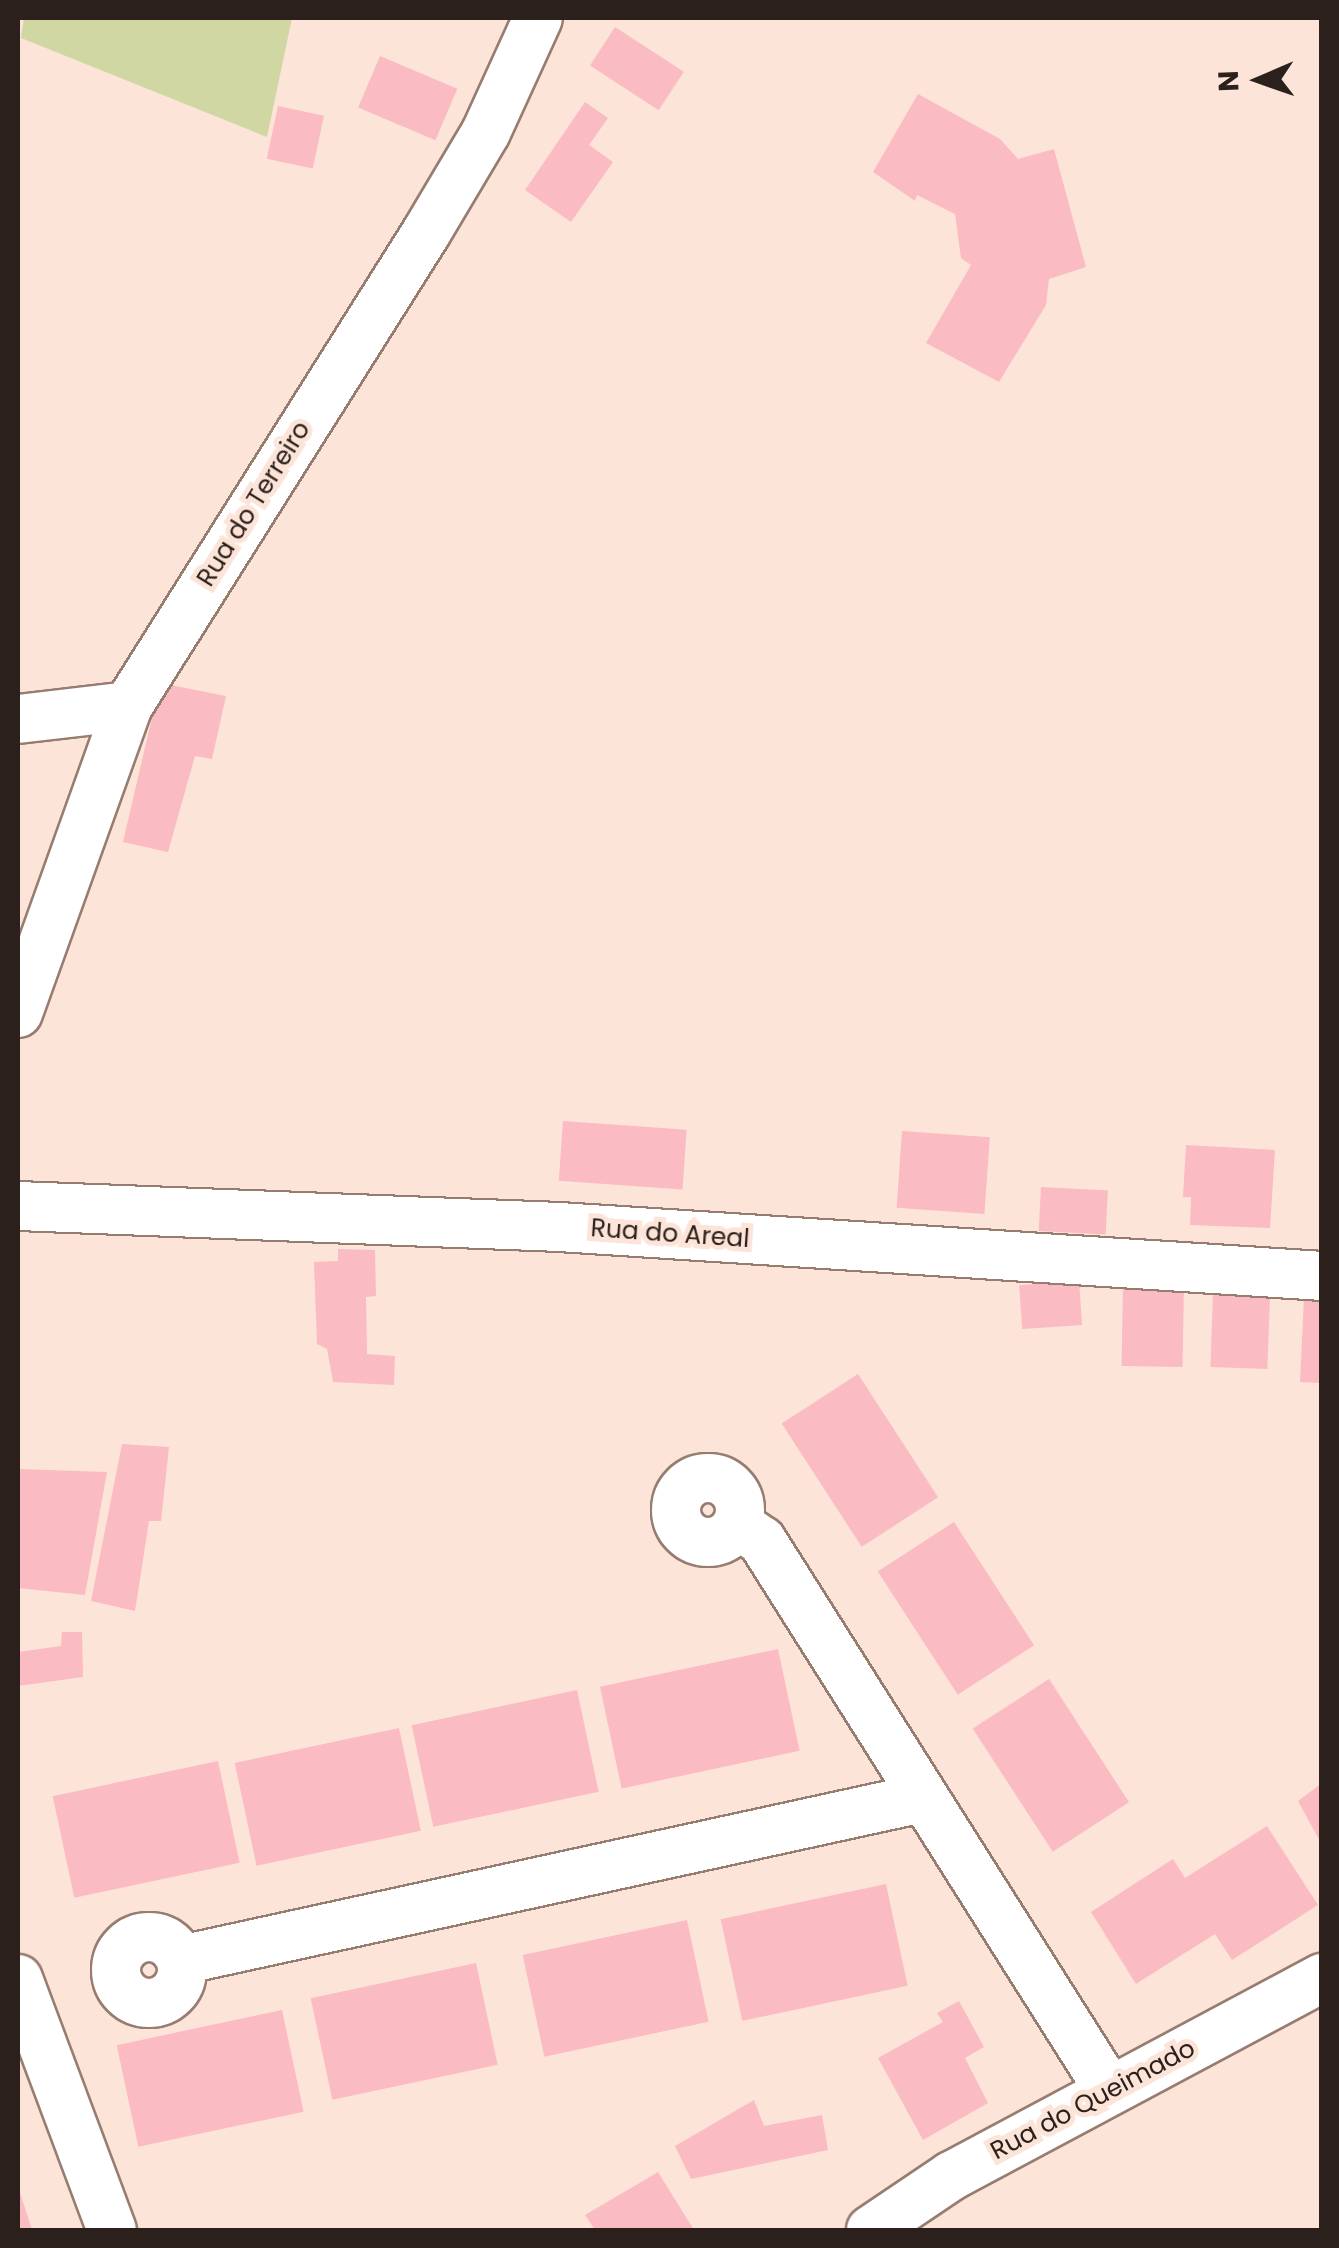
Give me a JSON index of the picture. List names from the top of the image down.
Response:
{
  "streets": {
    "street": ["Rua do Terreiro", "Rua do Areal", "Rua do Queimado"]
  },
  "north": "left"
}
